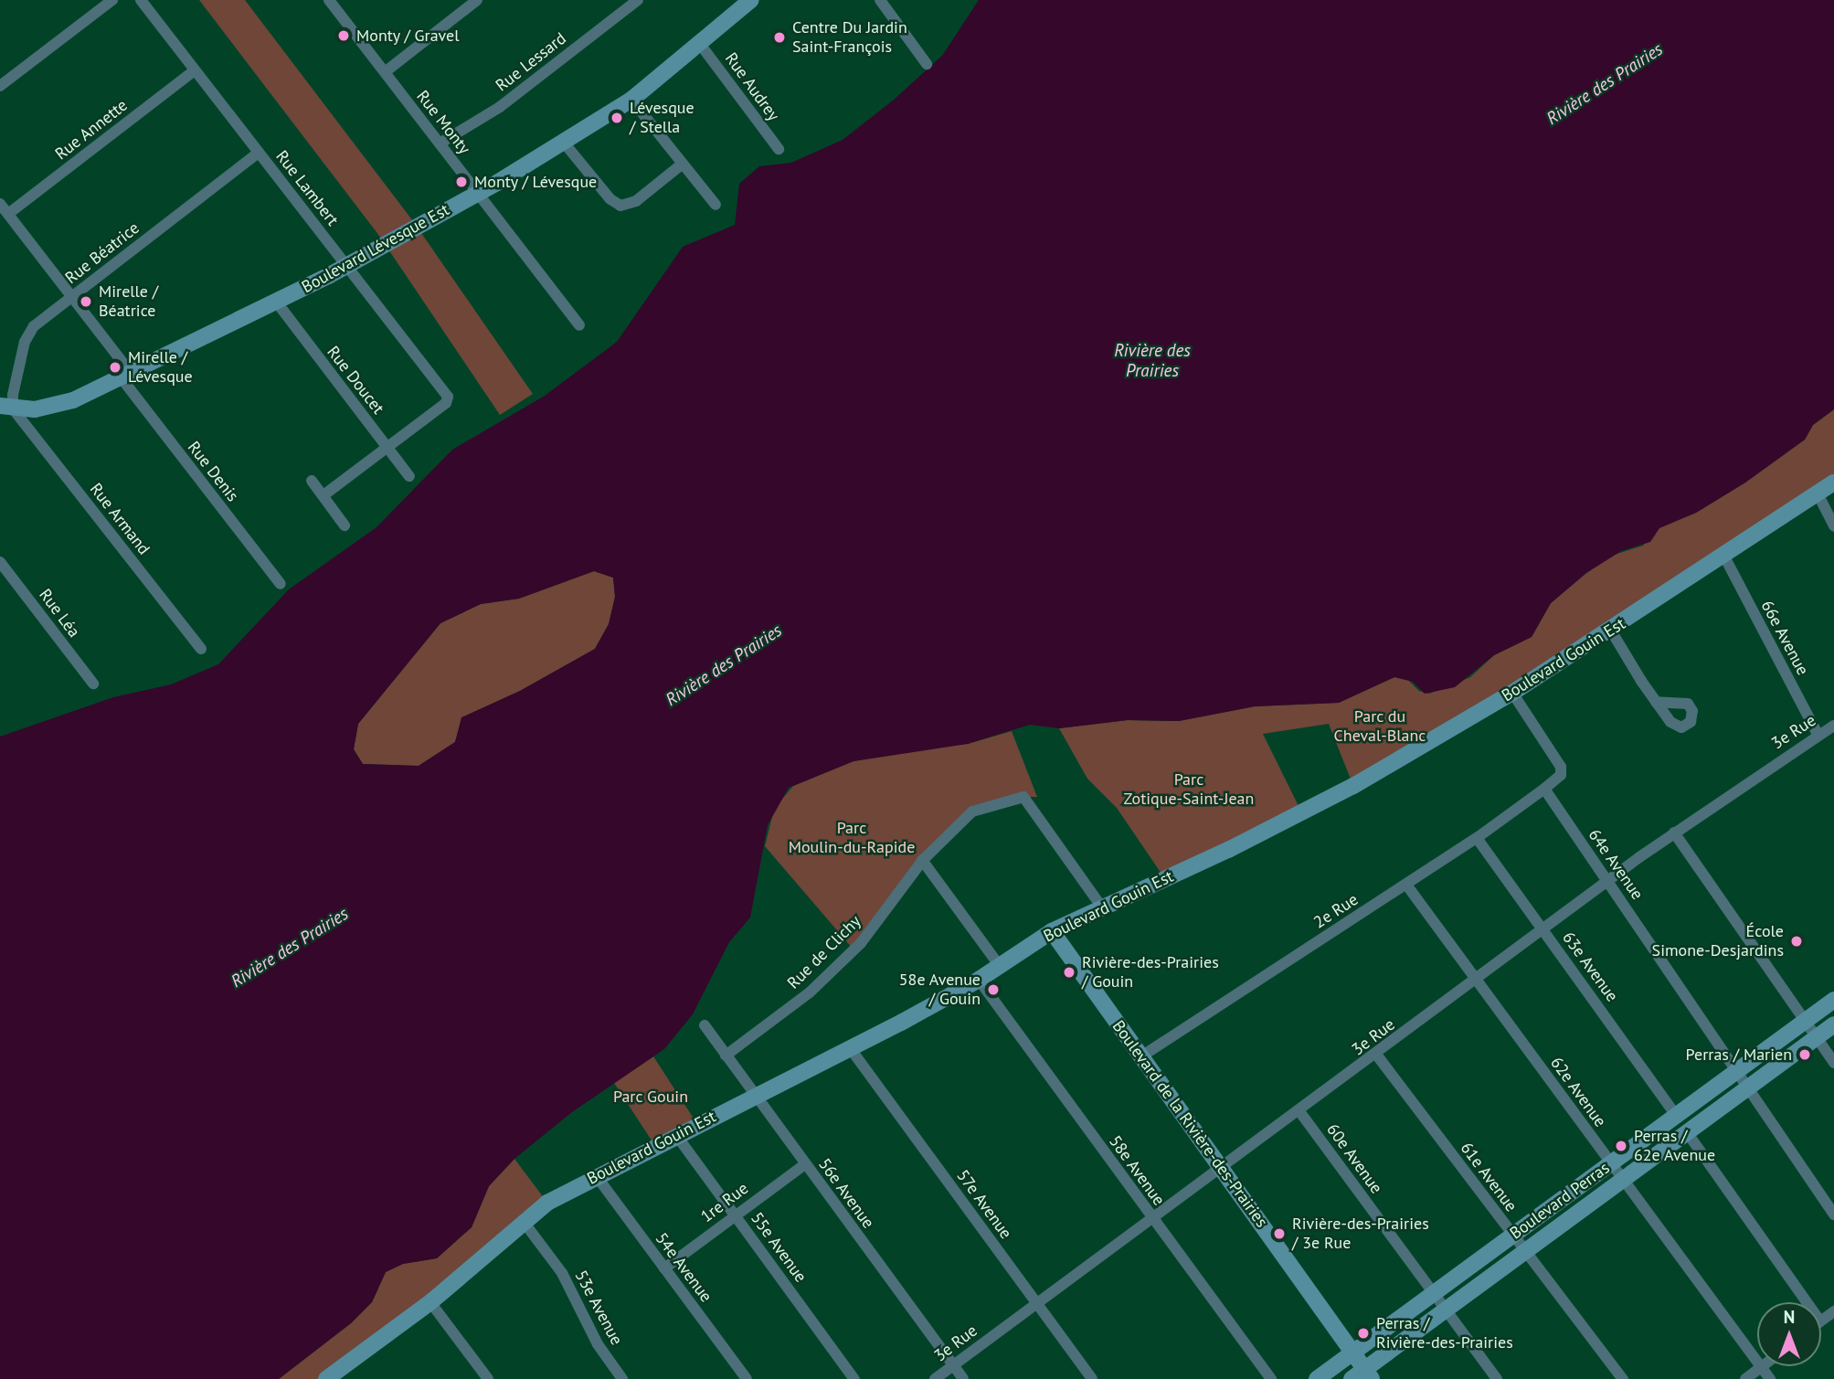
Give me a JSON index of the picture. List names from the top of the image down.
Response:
{
  "streets": {
    "street": [
      "Rue Lessard",
      "Rue Audrey",
      "Rue Monty",
      "Rue Annette",
      "Rue Lambert",
      "Boulevard Lévesque Est",
      "Rue Béatrice",
      "Rue Doucet",
      "Rue Denis",
      "Rue Armand",
      "Rue Léa",
      "66e Avenue",
      "Boulevard Gouin Est",
      "3e Rue",
      "64e Avenue",
      "2e Rue",
      "Rue de Clichy",
      "63e Avenue",
      "62e Avenue",
      "Boulevard de la Rivière-des-Prairies",
      "60e Avenue",
      "58e Avenue",
      "61e Avenue",
      "56e Avenue",
      "Boulevard Perras",
      "1re Rue",
      "57e Avenue",
      "55e Avenue",
      "54e Avenue",
      "53e Avenue"
    ]
  },
  "crossings": [
    ["Rue Lessard", "Rue Monty"],
    ["Rue Audrey", "Boulevard Lévesque Est"],
    ["Rue Monty", "Boulevard Lévesque Est"],
    ["Rue Annette", "Rue Lambert"],
    ["Rue Annette", "Rue Denis"],
    ["Rue Lambert", "Boulevard Lévesque Est"],
    ["Rue Lambert", "Rue Béatrice"],
    ["Rue Lambert", "Rue Doucet"],
    ["Boulevard Lévesque Est", "Rue Béatrice"],
    ["Boulevard Lévesque Est", "Rue Doucet"],
    ["Boulevard Lévesque Est", "Rue Denis"],
    ["Boulevard Lévesque Est", "Rue Armand"],
    ["Rue Béatrice", "Rue Denis"],
    ["Rue Béatrice", "Rue Armand"],
    ["66e Avenue", "Boulevard Gouin Est"],
    ["66e Avenue", "3e Rue"],
    ["Boulevard Gouin Est", "Rue de Clichy"],
    ["Boulevard Gouin Est", "Boulevard de la Rivière-des-Prairies"],
    ["Boulevard Gouin Est", "58e Avenue"],
    ["Boulevard Gouin Est", "56e Avenue"],
    ["Boulevard Gouin Est", "57e Avenue"],
    ["Boulevard Gouin Est", "55e Avenue"],
    ["Boulevard Gouin Est", "54e Avenue"],
    ["Boulevard Gouin Est", "53e Avenue"],
    ["3e Rue", "64e Avenue"],
    ["3e Rue", "63e Avenue"],
    ["3e Rue", "62e Avenue"],
    ["3e Rue", "Boulevard de la Rivière-des-Prairies"],
    ["3e Rue", "60e Avenue"],
    ["3e Rue", "58e Avenue"],
    ["3e Rue", "61e Avenue"],
    ["3e Rue", "56e Avenue"],
    ["3e Rue", "57e Avenue"],
    ["64e Avenue", "2e Rue"],
    ["64e Avenue", "Boulevard Perras"],
    ["2e Rue", "63e Avenue"],
    ["2e Rue", "62e Avenue"],
    ["2e Rue", "Boulevard de la Rivière-des-Prairies"],
    ["Rue de Clichy", "56e Avenue"],
    ["63e Avenue", "Boulevard Perras"],
    ["62e Avenue", "Boulevard Perras"],
    ["Boulevard de la Rivière-des-Prairies", "Boulevard Perras"],
    ["60e Avenue", "Boulevard Perras"],
    ["61e Avenue", "Boulevard Perras"],
    ["56e Avenue", "1re Rue"],
    ["1re Rue", "55e Avenue"],
    ["1re Rue", "54e Avenue"]
  ],
  "water": ["Rivière des Prairies"],
  "parks": [
    "Parc du Cheval-Blanc",
    "Parc Zotique-Saint-Jean",
    "Parc Moulin-du-Rapide",
    "Parc Gouin"
  ],
  "places": [
    "Monty / Gravel",
    "Centre Du Jardin Saint-François",
    "Lévesque / Stella",
    "Monty / Lévesque",
    "Mirelle / Béatrice",
    "Mirelle / Lévesque",
    "École Simone-Desjardins",
    "Rivière-des-Prairies / Gouin",
    "58e Avenue / Gouin",
    "Perras / Marien",
    "Perras / 62e Avenue",
    "Rivière-des-Prairies / 3e Rue",
    "Perras / Rivière-des-Prairies"
  ],
  "north": "top"
}
